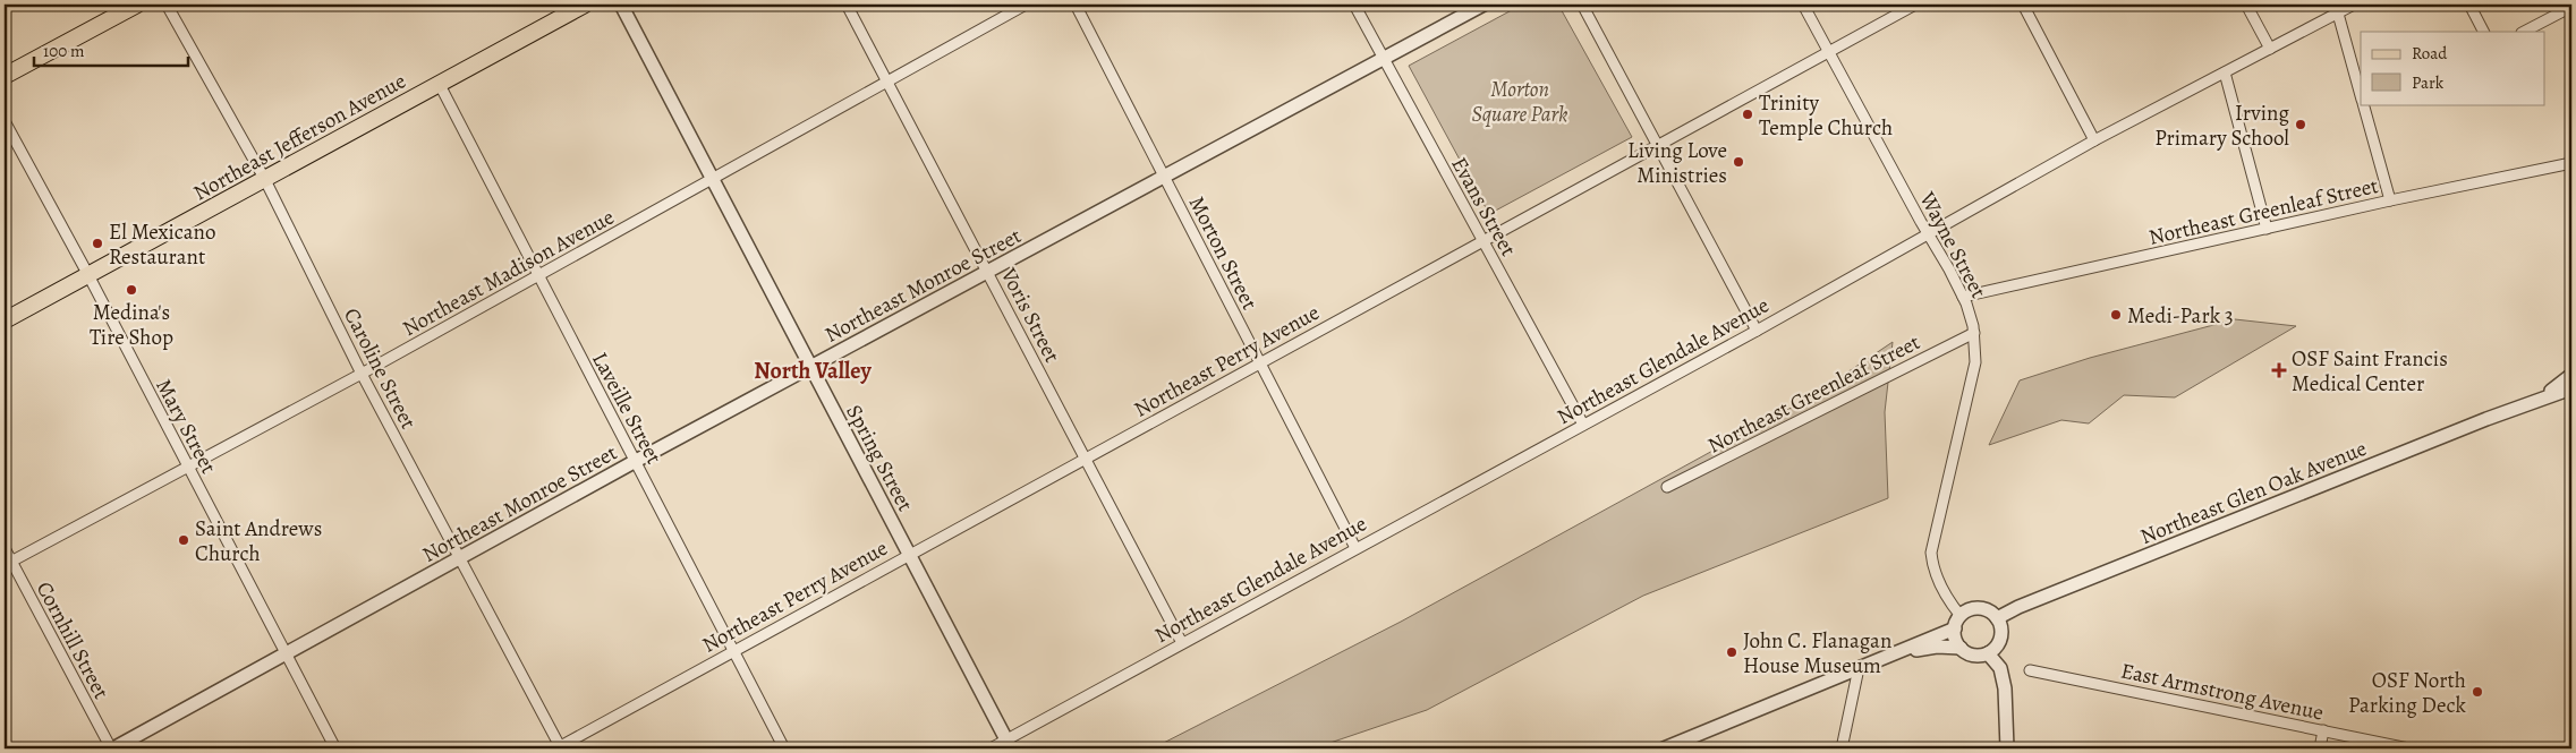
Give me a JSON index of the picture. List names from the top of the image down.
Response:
{
  "streets": {
    "main road": ["Northeast Jefferson Avenue"],
    "street": [
      "Evans Street",
      "Northeast Greenleaf Street",
      "Wayne Street",
      "Morton Street",
      "Northeast Madison Avenue",
      "Northeast Monroe Street",
      "Voris Street",
      "Northeast Perry Avenue",
      "Northeast Glendale Avenue",
      "Caroline Street",
      "Laveille Street",
      "Mary Street",
      "Spring Street",
      "Northeast Glen Oak Avenue",
      "Cornhill Street",
      "East Armstrong Avenue"
    ]
  },
  "crossings": [
    ["Northeast Jefferson Avenue", "Caroline Street"],
    ["Northeast Jefferson Avenue", "Laveille Street"],
    ["Northeast Jefferson Avenue", "Mary Street"],
    ["Evans Street", "Northeast Monroe Street"],
    ["Evans Street", "Northeast Perry Avenue"],
    ["Evans Street", "Northeast Glendale Avenue"],
    ["Northeast Greenleaf Street", "Wayne Street"],
    ["Wayne Street", "Northeast Perry Avenue"],
    ["Wayne Street", "Northeast Glendale Avenue"],
    ["Wayne Street", "Northeast Glen Oak Avenue"],
    ["Morton Street", "Northeast Monroe Street"],
    ["Morton Street", "Northeast Perry Avenue"],
    ["Morton Street", "Northeast Glendale Avenue"],
    ["Northeast Madison Avenue", "Voris Street"],
    ["Northeast Madison Avenue", "Caroline Street"],
    ["Northeast Madison Avenue", "Laveille Street"],
    ["Northeast Madison Avenue", "Mary Street"],
    ["Northeast Madison Avenue", "Spring Street"],
    ["Northeast Madison Avenue", "Cornhill Street"],
    ["Northeast Monroe Street", "Voris Street"],
    ["Northeast Monroe Street", "Caroline Street"],
    ["Northeast Monroe Street", "Laveille Street"],
    ["Northeast Monroe Street", "Mary Street"],
    ["Northeast Monroe Street", "Spring Street"],
    ["Northeast Monroe Street", "Cornhill Street"],
    ["Voris Street", "Northeast Perry Avenue"],
    ["Voris Street", "Northeast Glendale Avenue"],
    ["Northeast Perry Avenue", "Caroline Street"],
    ["Northeast Perry Avenue", "Laveille Street"],
    ["Northeast Perry Avenue", "Spring Street"],
    ["Northeast Glendale Avenue", "Spring Street"]
  ],
  "districts": ["North Valley"],
  "parks": ["Morton Square Park"],
  "places": {
    "other": [
      "Trinity Temple Church",
      "Irving Primary School",
      "Living Love Ministries",
      "El Mexicano Restaurant",
      "Medina's Tire Shop",
      "Medi-Park 3",
      "Saint Andrews Church",
      "John C. Flanagan House Museum",
      "OSF North Parking Deck"
    ],
    "health": ["OSF Saint Francis Medical Center"]
  },
  "legend": ["Road", "Park"],
  "scale_bar": "100 m"
}
